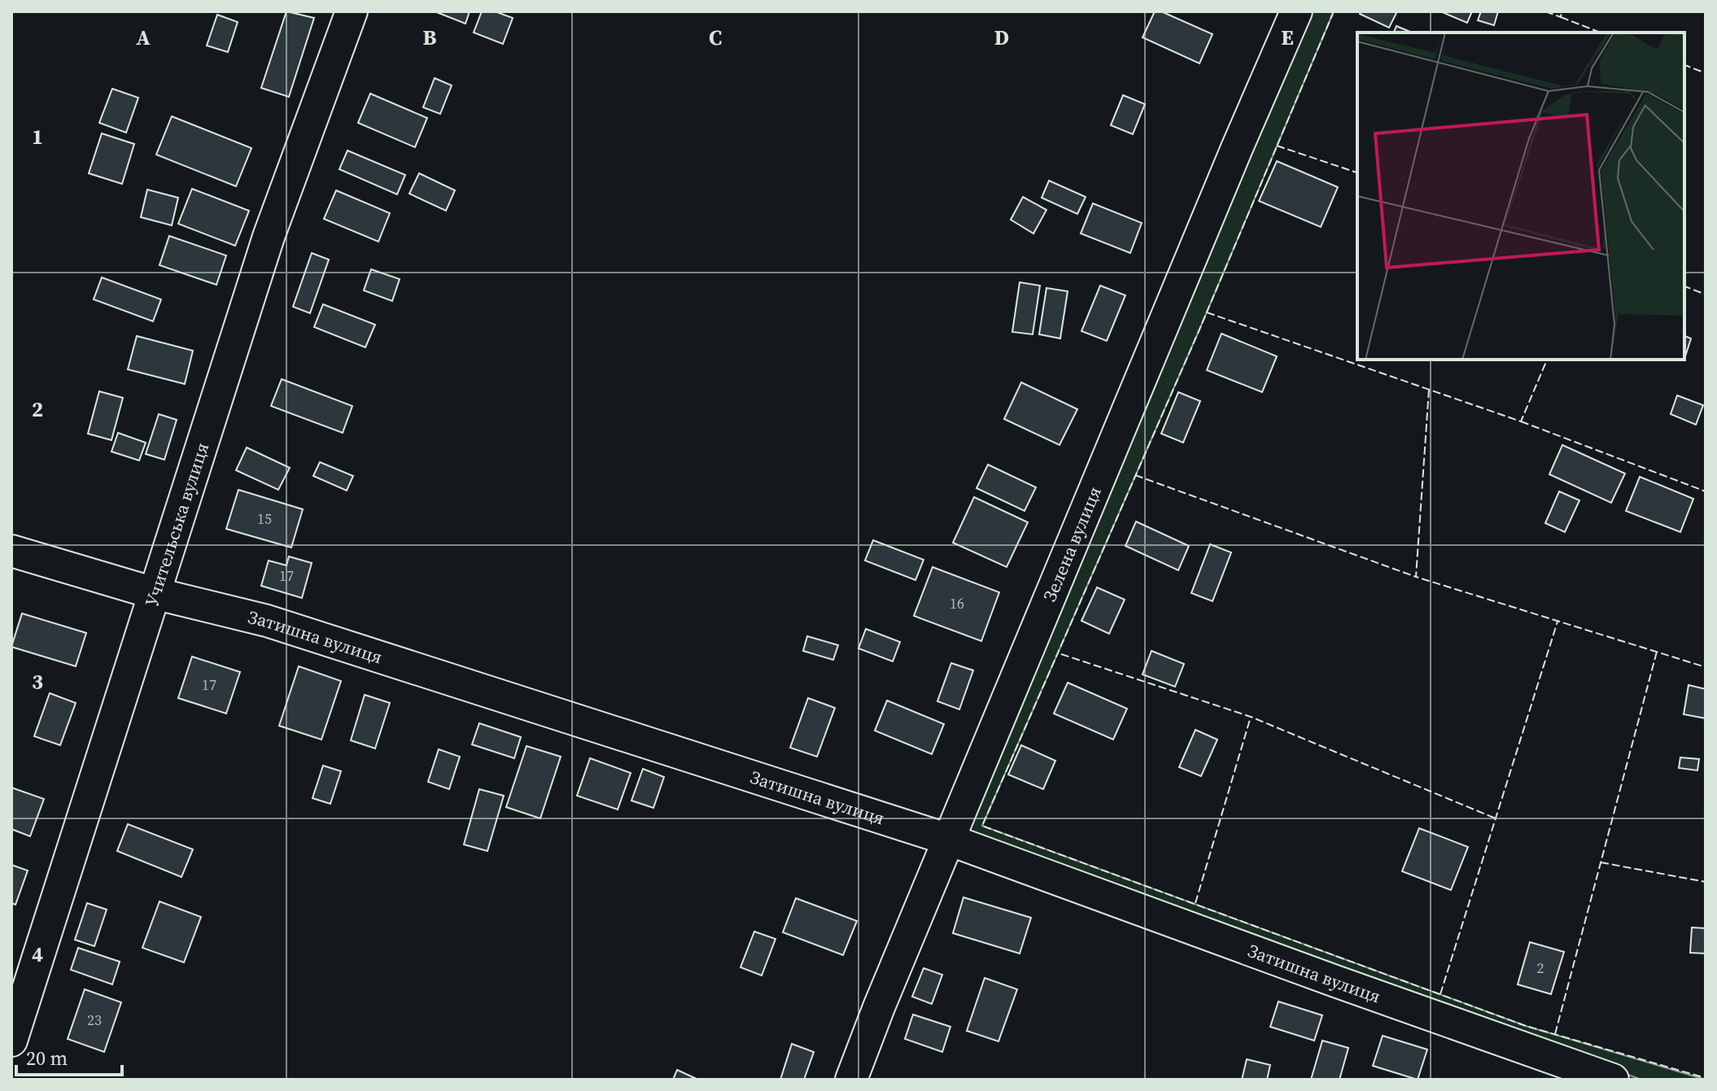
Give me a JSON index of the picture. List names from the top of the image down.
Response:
{
  "streets": {
    "street": ["Учительська вулиця", "Зелена вулиця", "Затишна вулиця"]
  },
  "crossings": [
    ["Учительська вулиця", "Затишна вулиця"],
    ["Зелена вулиця", "Затишна вулиця"]
  ],
  "house_numbers": [
    "15",
    "17",
    "16",
    "17",
    "2",
    "23"
  ],
  "scale_bar": "20 m",
  "grid": {
    "columns": [
      "A",
      "B",
      "C",
      "D",
      "E"
    ],
    "rows": [
      "1",
      "2",
      "3",
      "4"
    ]
  }
}
